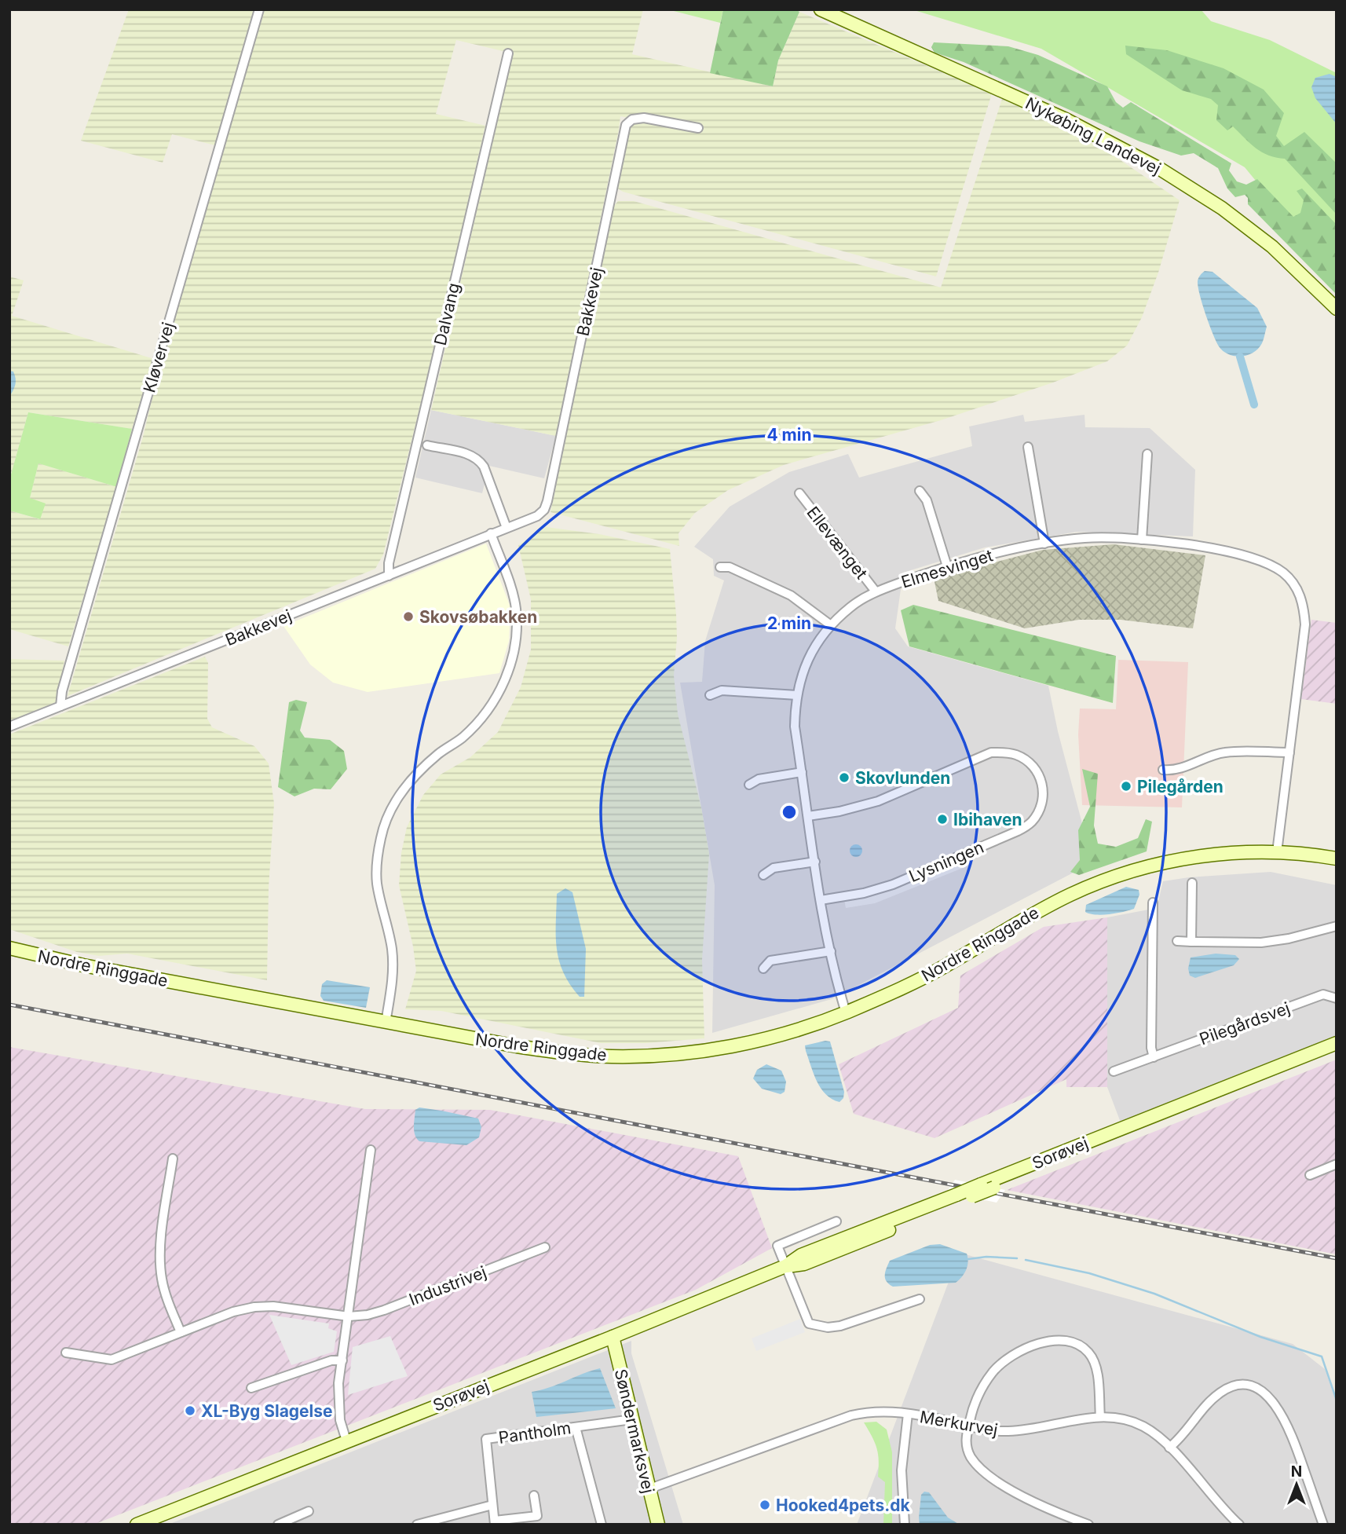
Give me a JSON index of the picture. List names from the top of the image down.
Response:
{
  "streets": {
    "street": [
      "Nykøbing Landevej",
      "Bakkevej",
      "Dalvang",
      "Kløvervej",
      "Ellevænget",
      "Elmesvinget",
      "Lysningen",
      "Nordre Ringgade",
      "Pilegårdsvej",
      "Sorøvej",
      "Industrivej",
      "Merkurvej",
      "Søndermarksvej",
      "Pantholm"
    ]
  },
  "crossings": [
    ["Bakkevej", "Dalvang"],
    ["Bakkevej", "Kløvervej"],
    ["Ellevænget", "Elmesvinget"],
    ["Elmesvinget", "Lysningen"],
    ["Elmesvinget", "Nordre Ringgade"],
    ["Sorøvej", "Søndermarksvej"],
    ["Merkurvej", "Søndermarksvej"],
    ["Søndermarksvej", "Pantholm"]
  ],
  "places": [
    "Skovsøbakken",
    "Skovlunden",
    "Pilegården",
    "Ibihaven",
    "XL-Byg Slagelse",
    "Hooked4pets.dk"
  ],
  "north": "top",
  "rings": ["4 min", "2 min"]
}
